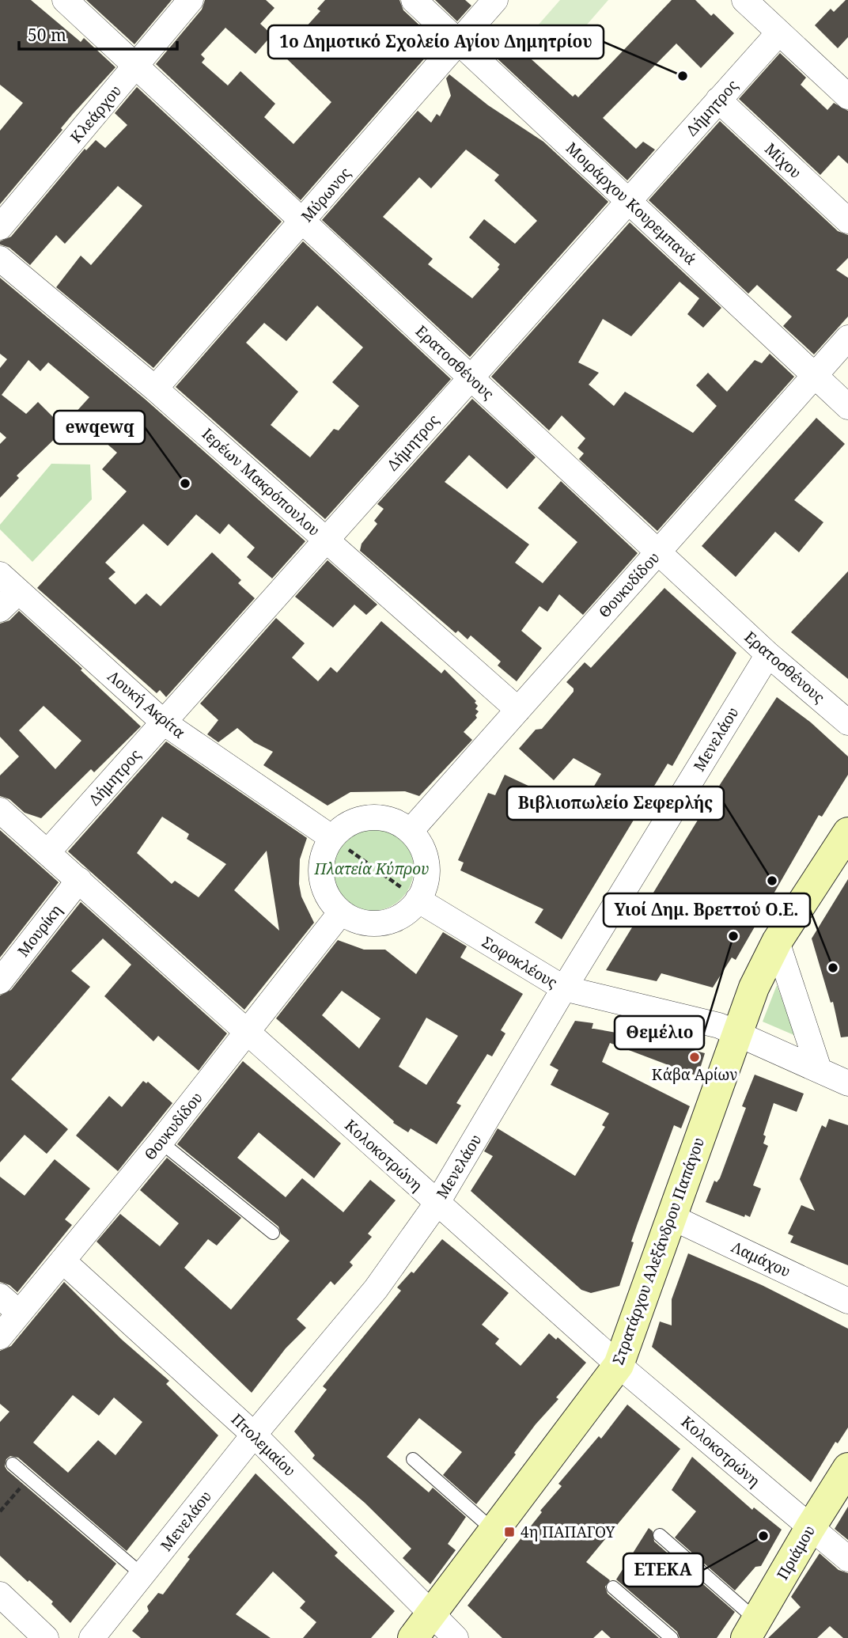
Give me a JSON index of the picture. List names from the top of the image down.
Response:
{
  "streets": {
    "street": [
      "Δήμητρος",
      "Κλεάρχου",
      "Μίχου",
      "Μύρωνος",
      "Μοιράρχου Κουρεμπανά",
      "Ερατοσθένους",
      "Ιερέων Μακρόπουλου",
      "Θουκυδίδου",
      "Λουκή Ακρίτα",
      "Μενελάου",
      "Μουρίκη",
      "Σοφοκλέους",
      "Κολοκοτρώνη",
      "Στρατάρχου Αλεξάνδρου Παπάγου",
      "Λαμάχου",
      "Πτολεμαίου",
      "Πριάμου"
    ]
  },
  "crossings": [
    ["Δήμητρος", "Μίχου"],
    ["Δήμητρος", "Μοιράρχου Κουρεμπανά"],
    ["Δήμητρος", "Ερατοσθένους"],
    ["Δήμητρος", "Ιερέων Μακρόπουλου"],
    ["Δήμητρος", "Λουκή Ακρίτα"],
    ["Δήμητρος", "Κολοκοτρώνη"],
    ["Κλεάρχου", "Ερατοσθένους"],
    ["Μύρωνος", "Μοιράρχου Κουρεμπανά"],
    ["Μύρωνος", "Ερατοσθένους"],
    ["Μύρωνος", "Ιερέων Μακρόπουλου"],
    ["Μοιράρχου Κουρεμπανά", "Θουκυδίδου"],
    ["Ερατοσθένους", "Θουκυδίδου"],
    ["Ερατοσθένους", "Μενελάου"],
    ["Ιερέων Μακρόπουλου", "Θουκυδίδου"],
    ["Θουκυδίδου", "Κολοκοτρώνη"],
    ["Θουκυδίδου", "Πτολεμαίου"],
    ["Μενελάου", "Σοφοκλέους"],
    ["Μενελάου", "Κολοκοτρώνη"],
    ["Μενελάου", "Πτολεμαίου"],
    ["Μουρίκη", "Κολοκοτρώνη"],
    ["Σοφοκλέους", "Στρατάρχου Αλεξάνδρου Παπάγου"],
    ["Κολοκοτρώνη", "Στρατάρχου Αλεξάνδρου Παπάγου"],
    ["Κολοκοτρώνη", "Πριάμου"],
    ["Στρατάρχου Αλεξάνδρου Παπάγου", "Λαμάχου"],
    ["Στρατάρχου Αλεξάνδρου Παπάγου", "Πτολεμαίου"]
  ],
  "parks": ["Πλατεία Κύπρου"],
  "places": {
    "other": [
      "1ο Δημοτικό Σχολείο Αγίου Δημητρίου",
      "ewqewq",
      "Βιβλιοπωλείο Σεφερλής",
      "Θεμέλιο",
      "Υιοί Δημ. Βρεττού Ο.Ε.",
      "Κάβα Αρίων",
      "ΕΤΕΚΑ"
    ],
    "transit": ["4η ΠΑΠΑΓΟΥ"]
  },
  "scale_bar": "50 m"
}
